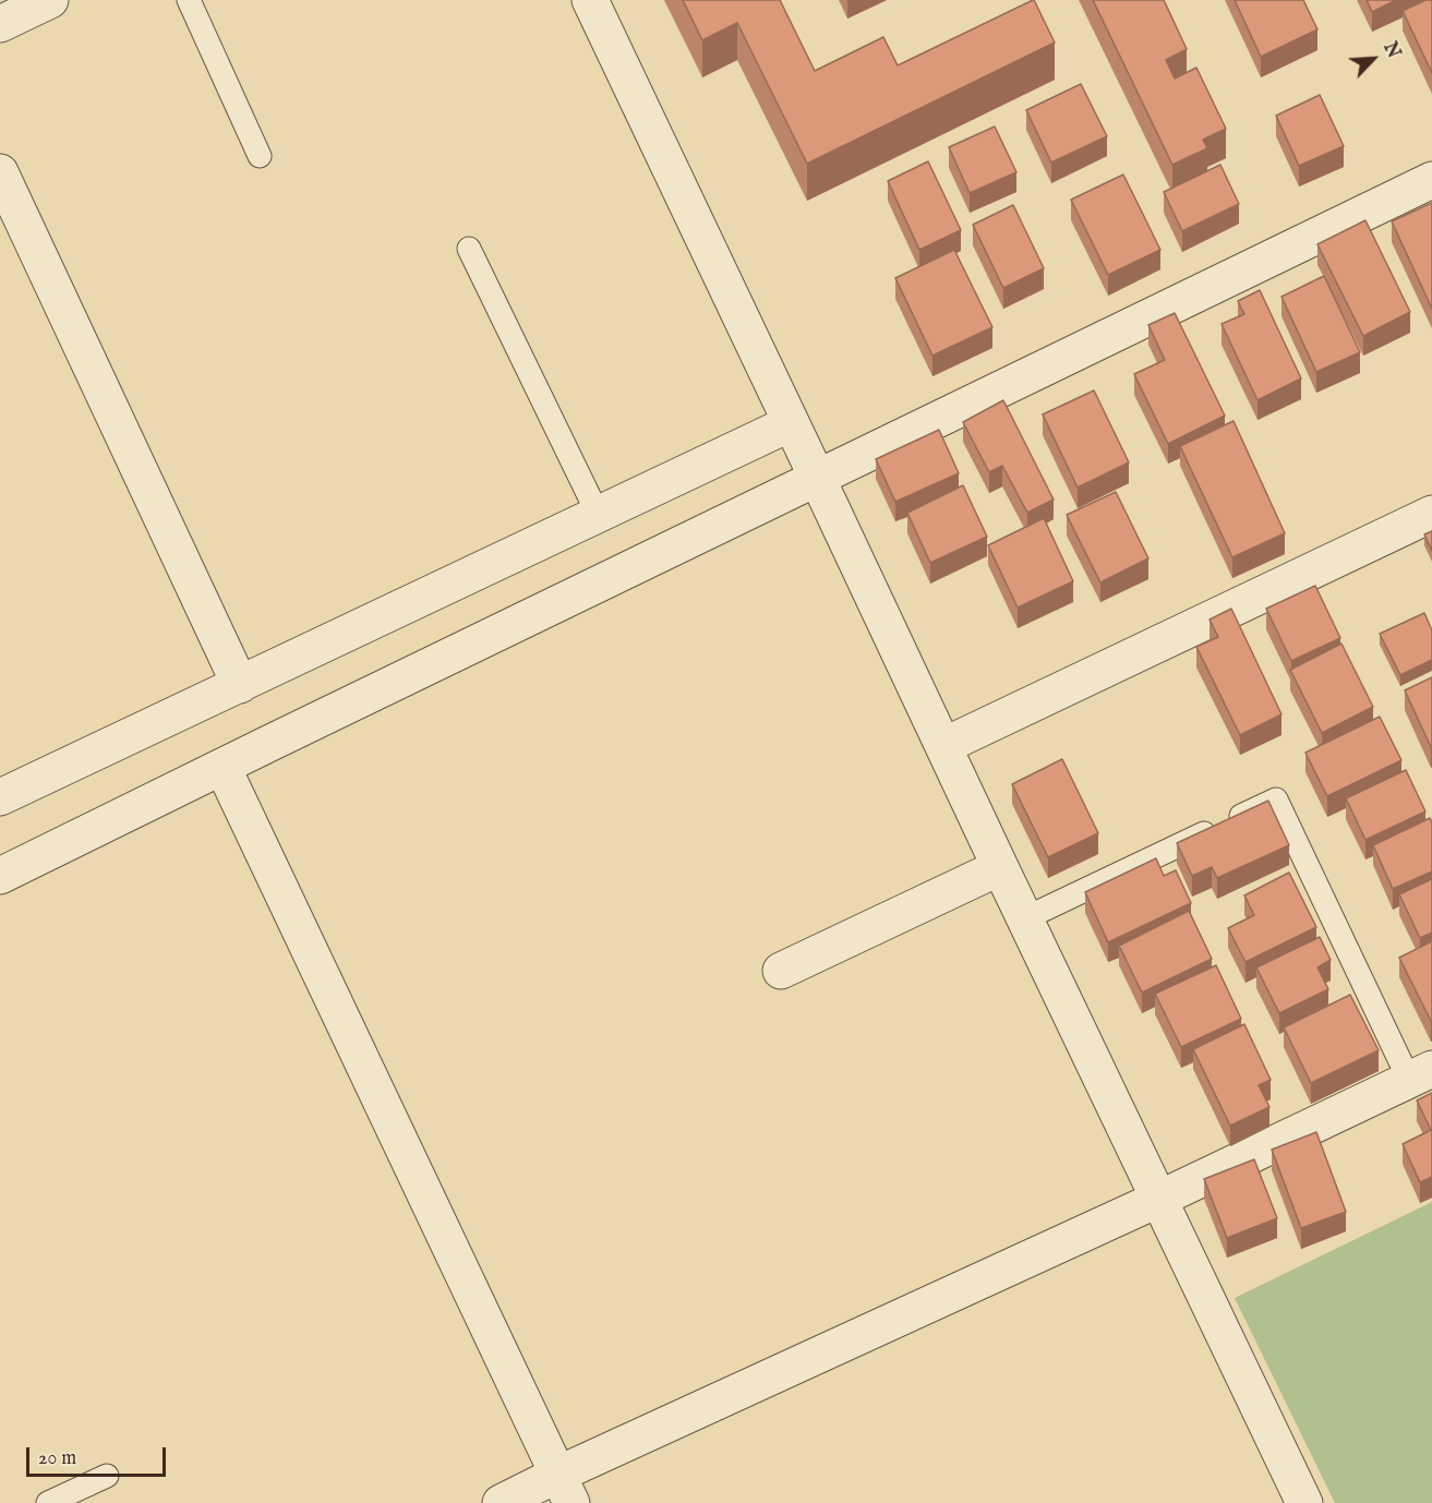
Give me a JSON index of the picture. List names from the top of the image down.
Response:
{
  "scale_bar": "20 m",
  "north": "top right"
}
